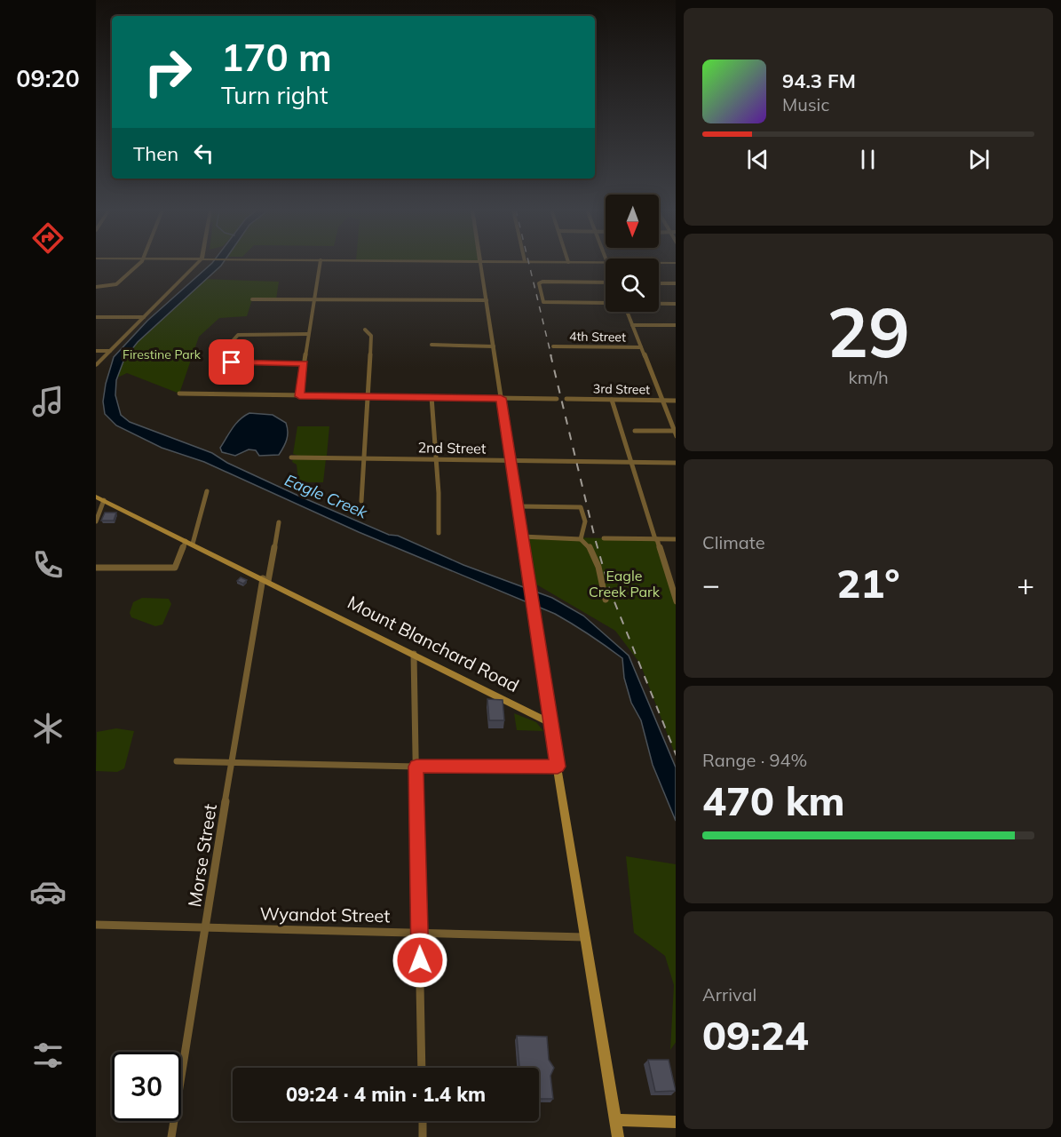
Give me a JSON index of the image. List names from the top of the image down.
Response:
{
  "streets": {
    "main road": ["Mount Blanchard Road"],
    "street": [
      "4th Street",
      "3rd Street",
      "2nd Street",
      "Morse Street",
      "Wyandot Street"
    ]
  },
  "crossings": [
    ["Mount Blanchard Road", "Morse Street"],
    ["Morse Street", "Wyandot Street"]
  ],
  "water": ["Eagle Creek"],
  "parks": ["Firestine Park", "Eagle Creek Park"],
  "north": "bottom",
  "page": {
    "tabs": "09:20",
    "turn": ["170 m", "Turn right"],
    "song": ["94.3 FM", "Music"],
    "then": "Then",
    "tile": [
      ["29", "km/h"],
      "Climate",
      ["Range · 94%", "470 km"],
      ["Arrival", "09:24"]
    ],
    "heat": ["−", "21°", "+"],
    "limit": "30",
    "trip": "09:24 · 4 min · 1.4 km"
  }
}
